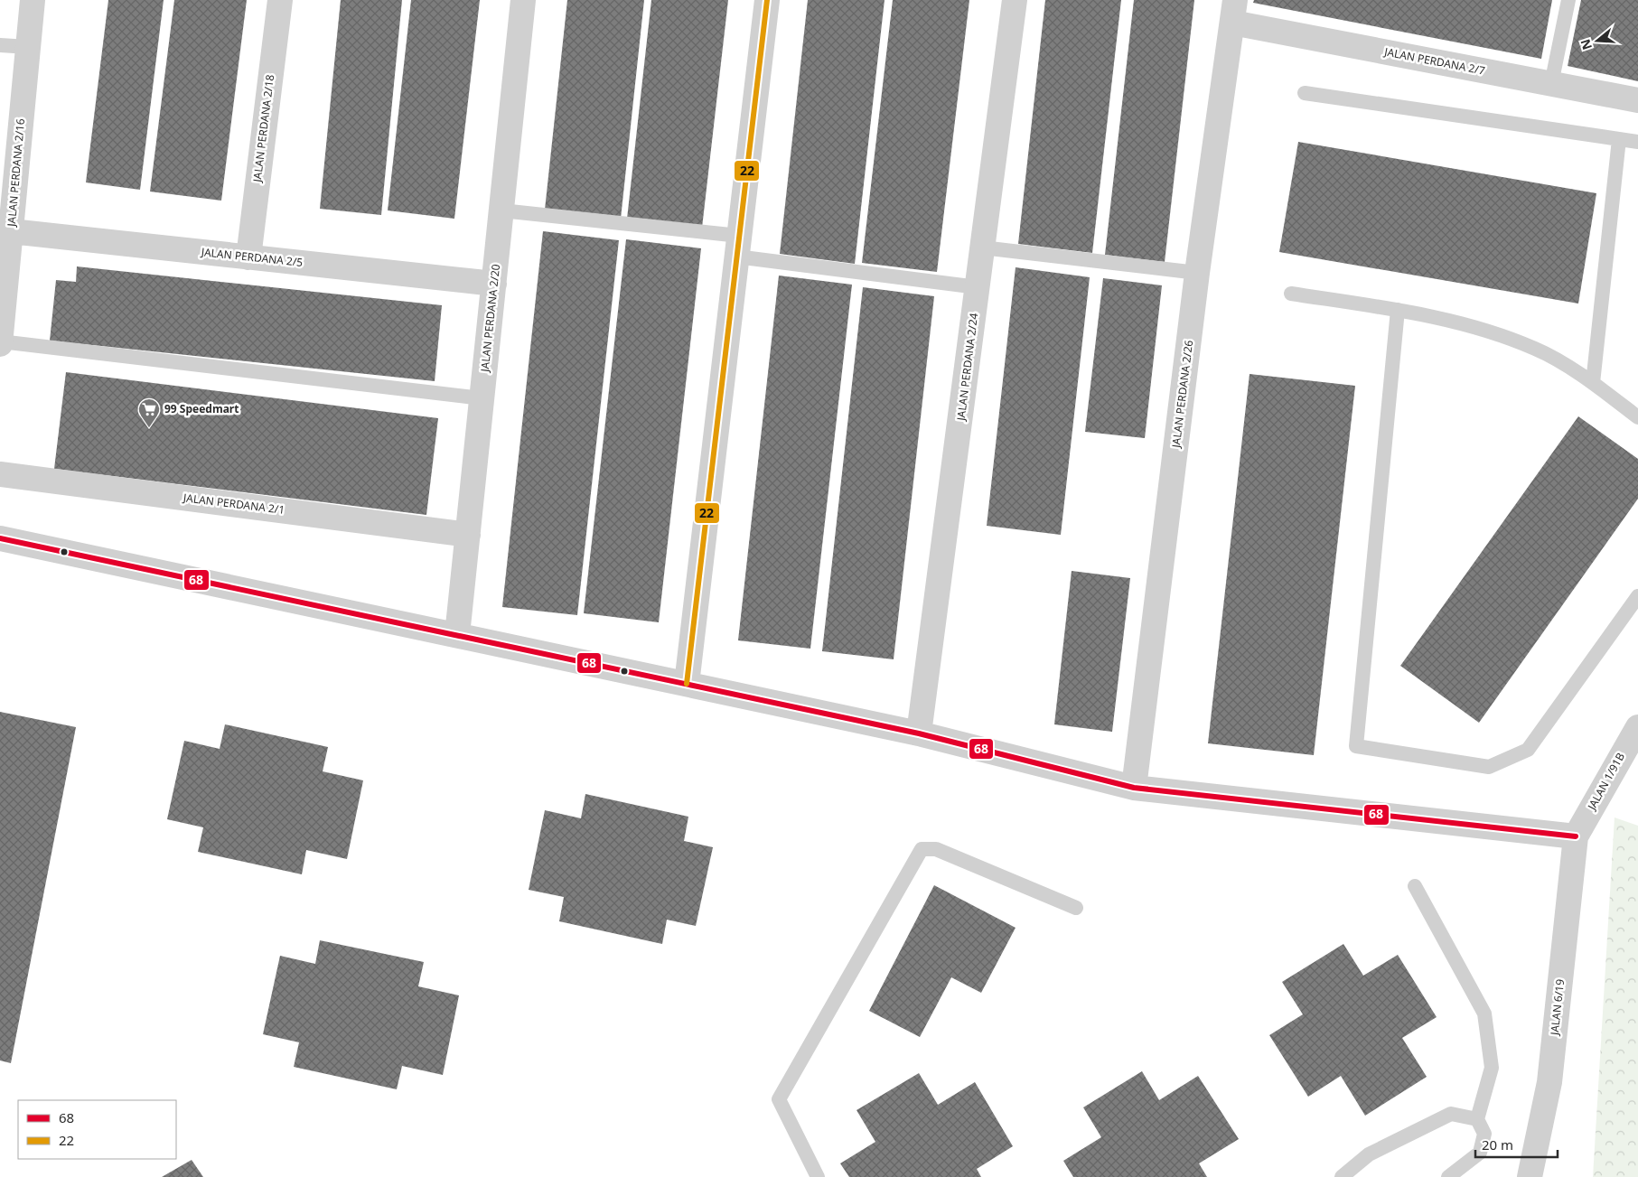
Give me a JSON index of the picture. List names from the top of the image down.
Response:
{
  "streets": {
    "street": [
      "JALAN PERDANA 2/7",
      "JALAN PERDANA 2/18",
      "JALAN PERDANA 2/16",
      "JALAN PERDANA 2/5",
      "JALAN PERDANA 2/20",
      "JALAN PERDANA 2/24",
      "JALAN PERDANA 2/26",
      "JALAN PERDANA 2/1",
      "JALAN 1/91B",
      "JALAN 6/19"
    ]
  },
  "crossings": [
    ["JALAN PERDANA 2/7", "JALAN PERDANA 2/26"],
    ["JALAN PERDANA 2/18", "JALAN PERDANA 2/5"],
    ["JALAN PERDANA 2/16", "JALAN PERDANA 2/5"],
    ["JALAN PERDANA 2/5", "JALAN PERDANA 2/20"],
    ["JALAN PERDANA 2/20", "JALAN PERDANA 2/1"],
    ["JALAN 1/91B", "JALAN 6/19"]
  ],
  "places": {
    "supermarket": ["99 Speedmart"]
  },
  "lines": ["transit line 22", "transit line 68"],
  "legend": ["68", "22"],
  "scale_bar": "20 m",
  "north": "left"
}
